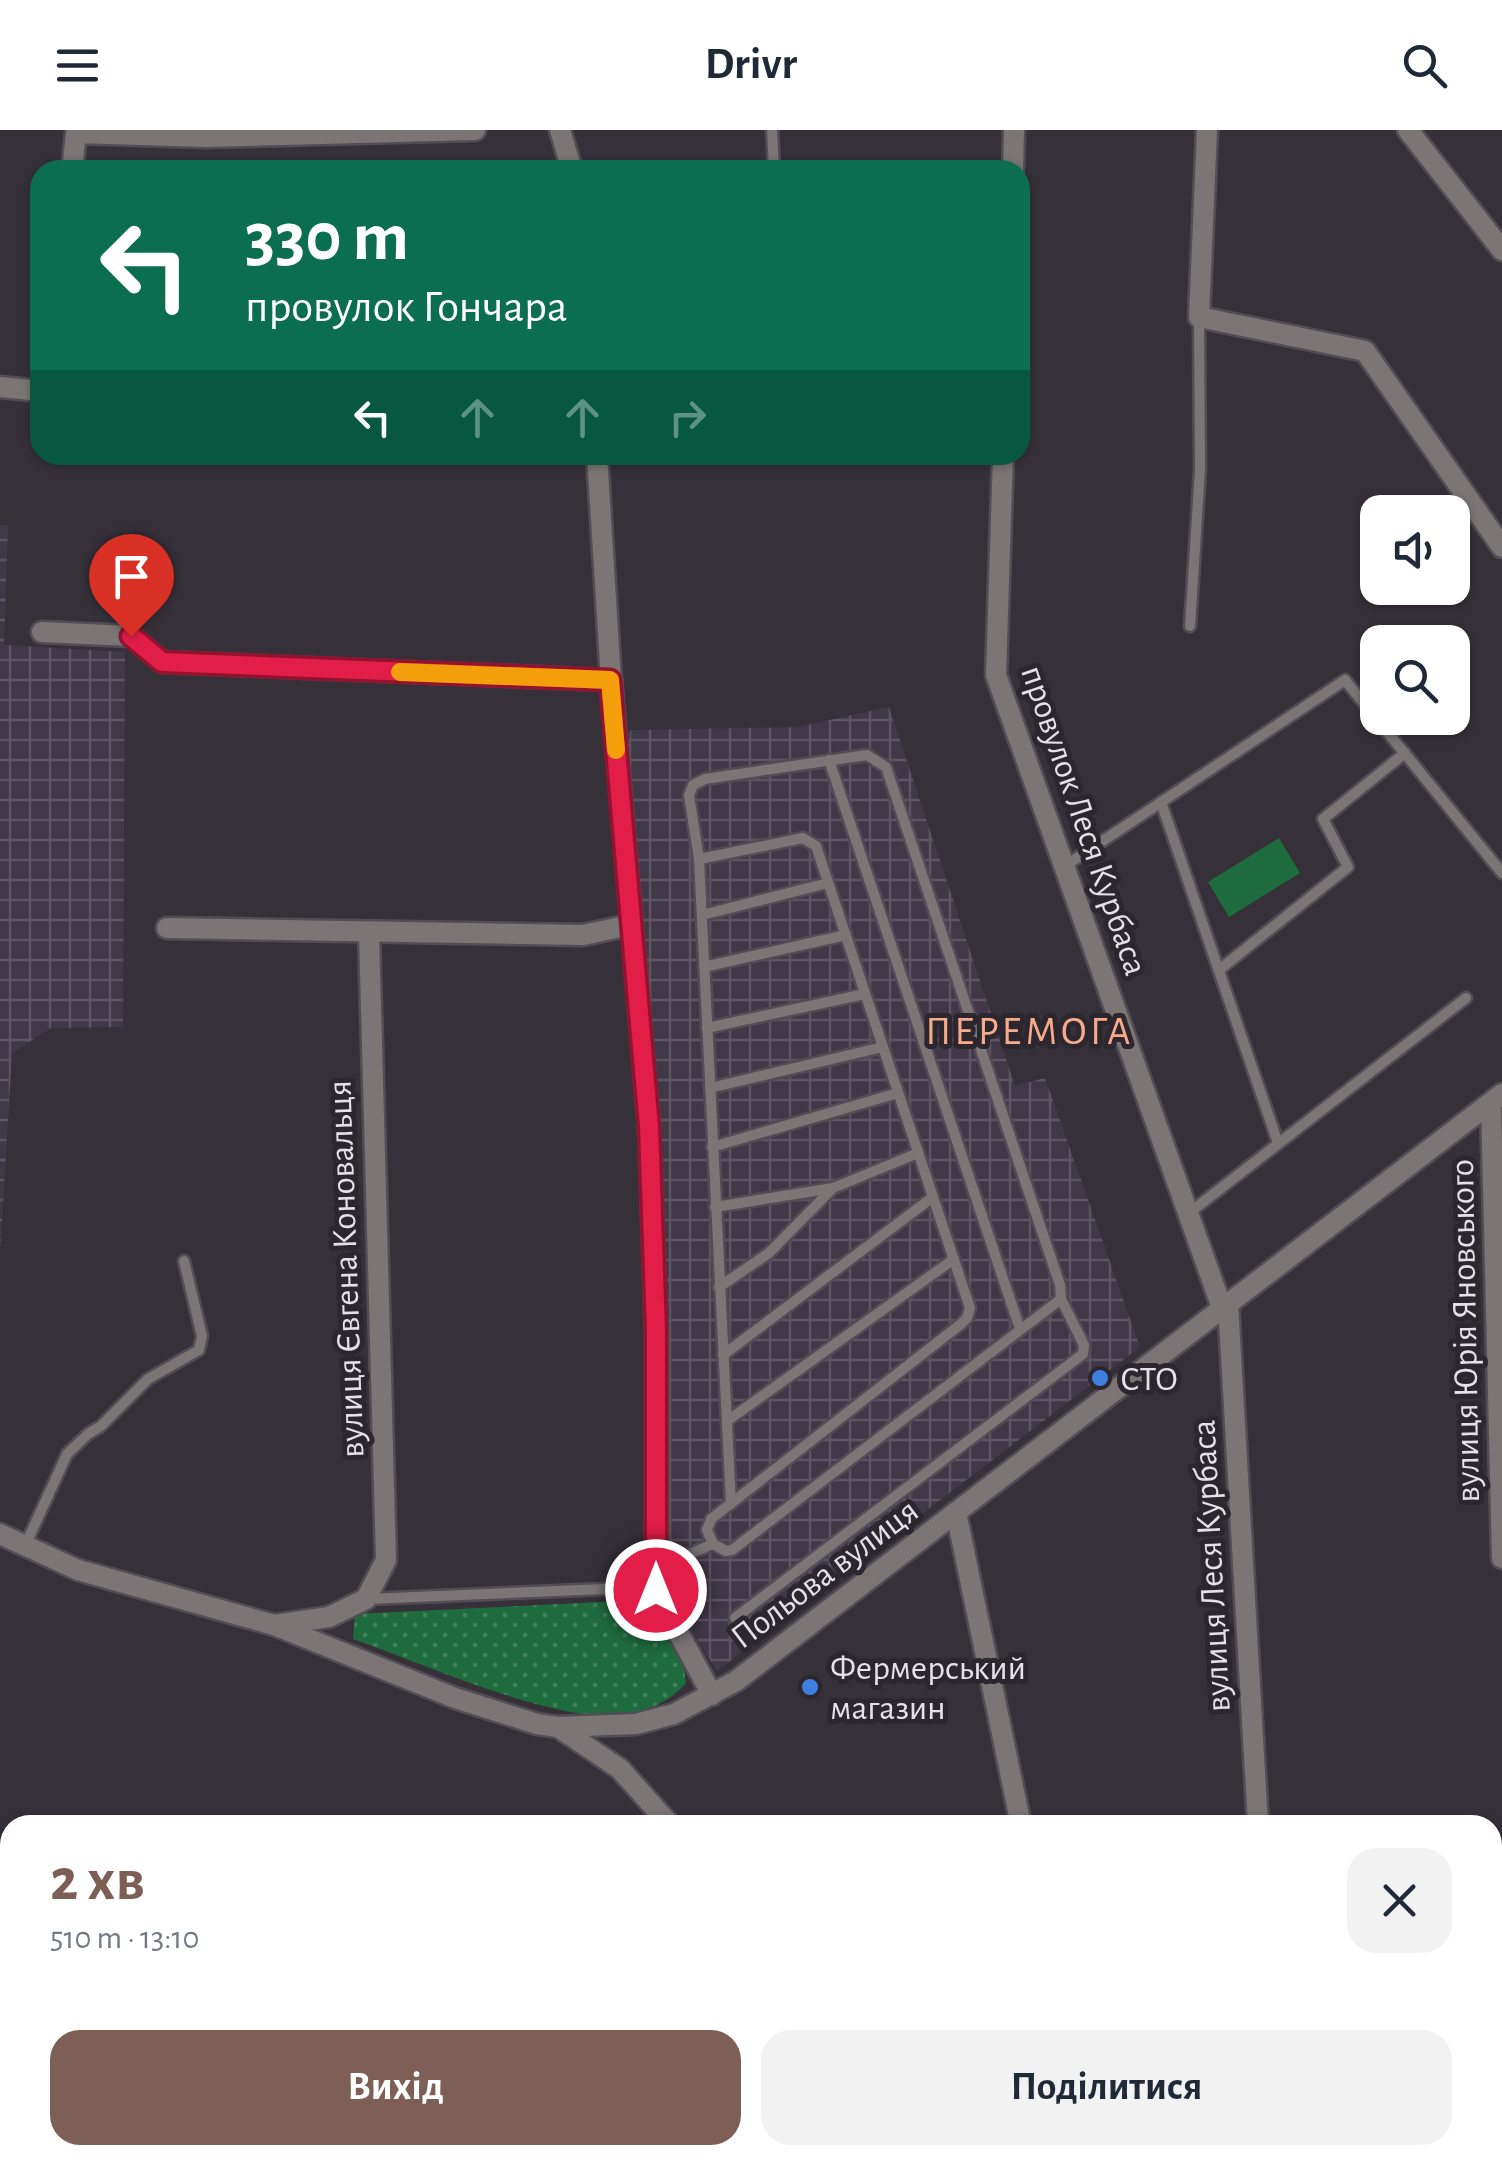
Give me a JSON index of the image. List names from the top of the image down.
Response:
{
  "streets": {
    "street": [
      "провулок Леся Курбаса",
      "вулиця Євгена Коновальця",
      "вулиця Юрія Яновського",
      "вулиця Леся Курбаса",
      "Польова вулиця"
    ]
  },
  "crossings": [
    ["провулок Леся Курбаса", "вулиця Леся Курбаса"],
    ["провулок Леся Курбаса", "Польова вулиця"],
    ["вулиця Юрія Яновського", "Польова вулиця"],
    ["вулиця Леся Курбаса", "Польова вулиця"]
  ],
  "districts": ["ПЕРЕМОГА"],
  "places": ["СТО", "Фермерський магазин"],
  "page": {
    "header": "Drivr",
    "turn": ["330 m", "провулок Гончара"],
    "heading": ["2 хв", "510 m · 13:10"],
    "buttons": ["Вихід", "Поділитися"]
  }
}
